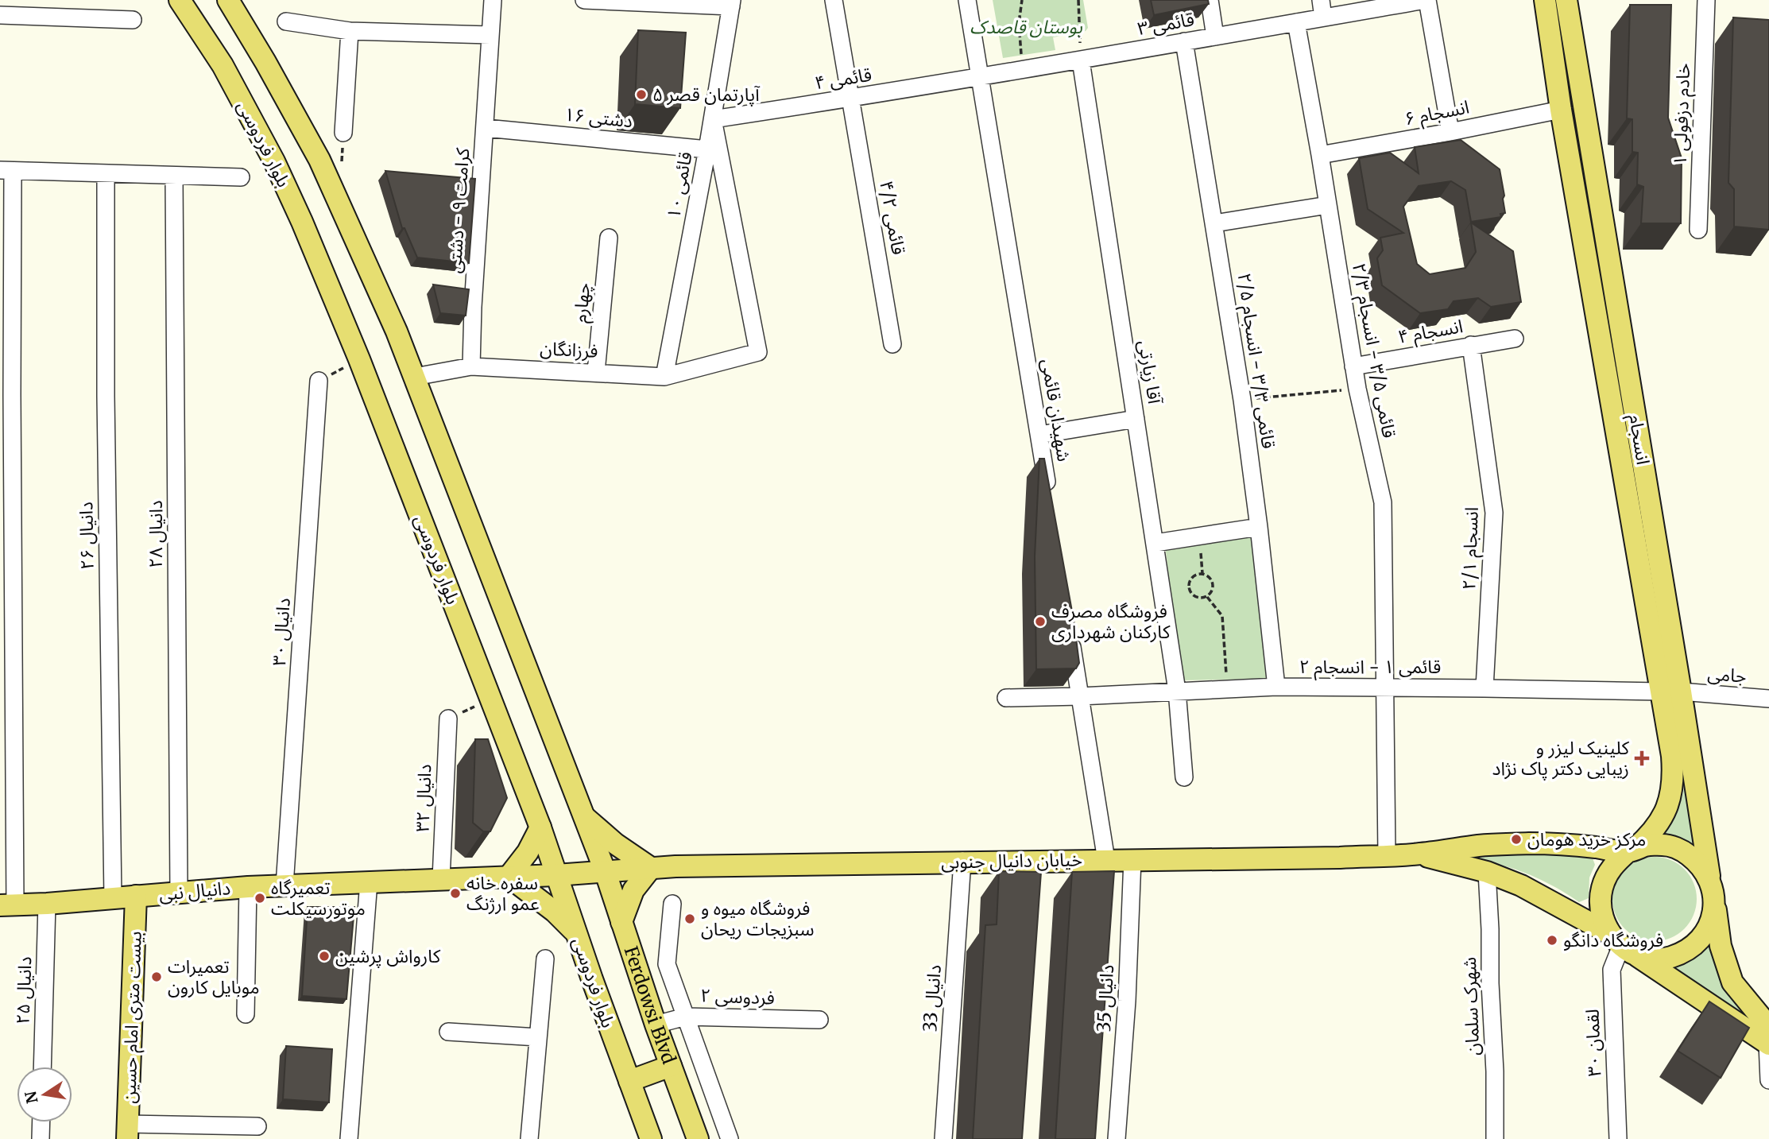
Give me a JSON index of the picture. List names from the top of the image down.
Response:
{
  "streets": {
    "main road": [
      "بلوار فردوسی",
      "انسجام",
      "خیابان دانیال جنوبی",
      "دانیال نبی",
      "Ferdowsi Blvd",
      "بیست متری امام حسین"
    ],
    "street": [
      "قائمی ۳",
      "قائمی ۴",
      "انسجام ۶",
      "خادم دزفولی ۱",
      "دشتی ۱۶",
      "قائمی ۱۰",
      "کرامت ۹ - دشتی",
      "قائمی ۴/۲",
      "چهارم",
      "انسجام ۴",
      "فرزانگان",
      "قائمی ۳/۵ - انسجام ۲/۳",
      "قائمی ۳/۳ - انسجام ۲/۵",
      "آقا زیارتی",
      "شهیدان قائمی",
      "دانیال ۲۸",
      "دانیال ۲۶",
      "انسجام ۲/۱",
      "دانیال ۳۰",
      "قائمی ۱ - انسجام ۲",
      "جامی",
      "دانیال ۳۲",
      "دانیال ۲۵",
      "فردوسی ۲",
      "دانیال 33",
      "دانیال 35",
      "شهرک سلمان",
      "لقمان ۳۰"
    ]
  },
  "crossings": [
    ["قائمی ۳", "قائمی ۴"],
    ["قائمی ۳", "قائمی ۳/۵ - انسجام ۲/۳"],
    ["قائمی ۳", "قائمی ۳/۳ - انسجام ۲/۵"],
    ["قائمی ۳", "آقا زیارتی"],
    ["قائمی ۳", "شهیدان قائمی"],
    ["قائمی ۴", "قائمی ۱۰"],
    ["قائمی ۴", "قائمی ۴/۲"],
    ["قائمی ۴", "فرزانگان"],
    ["قائمی ۴", "شهیدان قائمی"],
    ["انسجام ۶", "قائمی ۳/۵ - انسجام ۲/۳"],
    ["انسجام ۶", "انسجام"],
    ["دشتی ۱۶", "قائمی ۱۰"],
    ["دشتی ۱۶", "کرامت ۹ - دشتی"],
    ["بلوار فردوسی", "خیابان دانیال جنوبی"],
    ["بلوار فردوسی", "دانیال نبی"],
    ["قائمی ۱۰", "فرزانگان"],
    ["کرامت ۹ - دشتی", "فرزانگان"],
    ["چهارم", "فرزانگان"],
    ["انسجام ۴", "قائمی ۳/۵ - انسجام ۲/۳"],
    ["انسجام ۴", "انسجام ۲/۱"],
    ["قائمی ۳/۵ - انسجام ۲/۳", "قائمی ۱ - انسجام ۲"],
    ["قائمی ۳/۵ - انسجام ۲/۳", "خیابان دانیال جنوبی"],
    ["قائمی ۳/۳ - انسجام ۲/۵", "قائمی ۱ - انسجام ۲"],
    ["آقا زیارتی", "قائمی ۱ - انسجام ۲"],
    ["انسجام", "قائمی ۱ - انسجام ۲"],
    ["انسجام", "جامی"],
    ["انسجام", "خیابان دانیال جنوبی"],
    ["انسجام", "لقمان ۳۰"],
    ["دانیال ۲۸", "دانیال نبی"],
    ["دانیال ۲۶", "دانیال نبی"],
    ["انسجام ۲/۱", "قائمی ۱ - انسجام ۲"],
    ["دانیال ۳۰", "دانیال نبی"],
    ["دانیال ۳۲", "دانیال نبی"],
    ["خیابان دانیال جنوبی", "دانیال نبی"],
    ["خیابان دانیال جنوبی", "دانیال 33"],
    ["خیابان دانیال جنوبی", "دانیال 35"],
    ["خیابان دانیال جنوبی", "Ferdowsi Blvd"],
    ["خیابان دانیال جنوبی", "شهرک سلمان"],
    ["خیابان دانیال جنوبی", "لقمان ۳۰"],
    ["دانیال نبی", "دانیال ۲۵"],
    ["دانیال نبی", "بیست متری امام حسین"],
    ["فردوسی ۲", "Ferdowsi Blvd"]
  ],
  "parks": ["بوستان قاصدک"],
  "places": {
    "other": [
      "آپارتمان قصر ۵",
      "فروشگاه مصرف کارکنان شهرداری",
      "مرکز خرید هومان",
      "سفره خانه عمو ارژنگ",
      "تعمیرگاه موتورسیکلت",
      "فروشگاه میوه و سبزیجات ریحان",
      "فروشگاه دانگو",
      "کارواش پرشین",
      "تعمیرات موبایل کارون"
    ],
    "health": ["کلینیک لیزر و زیبایی دکتر پاک نژاد"]
  },
  "north": "left"
}
